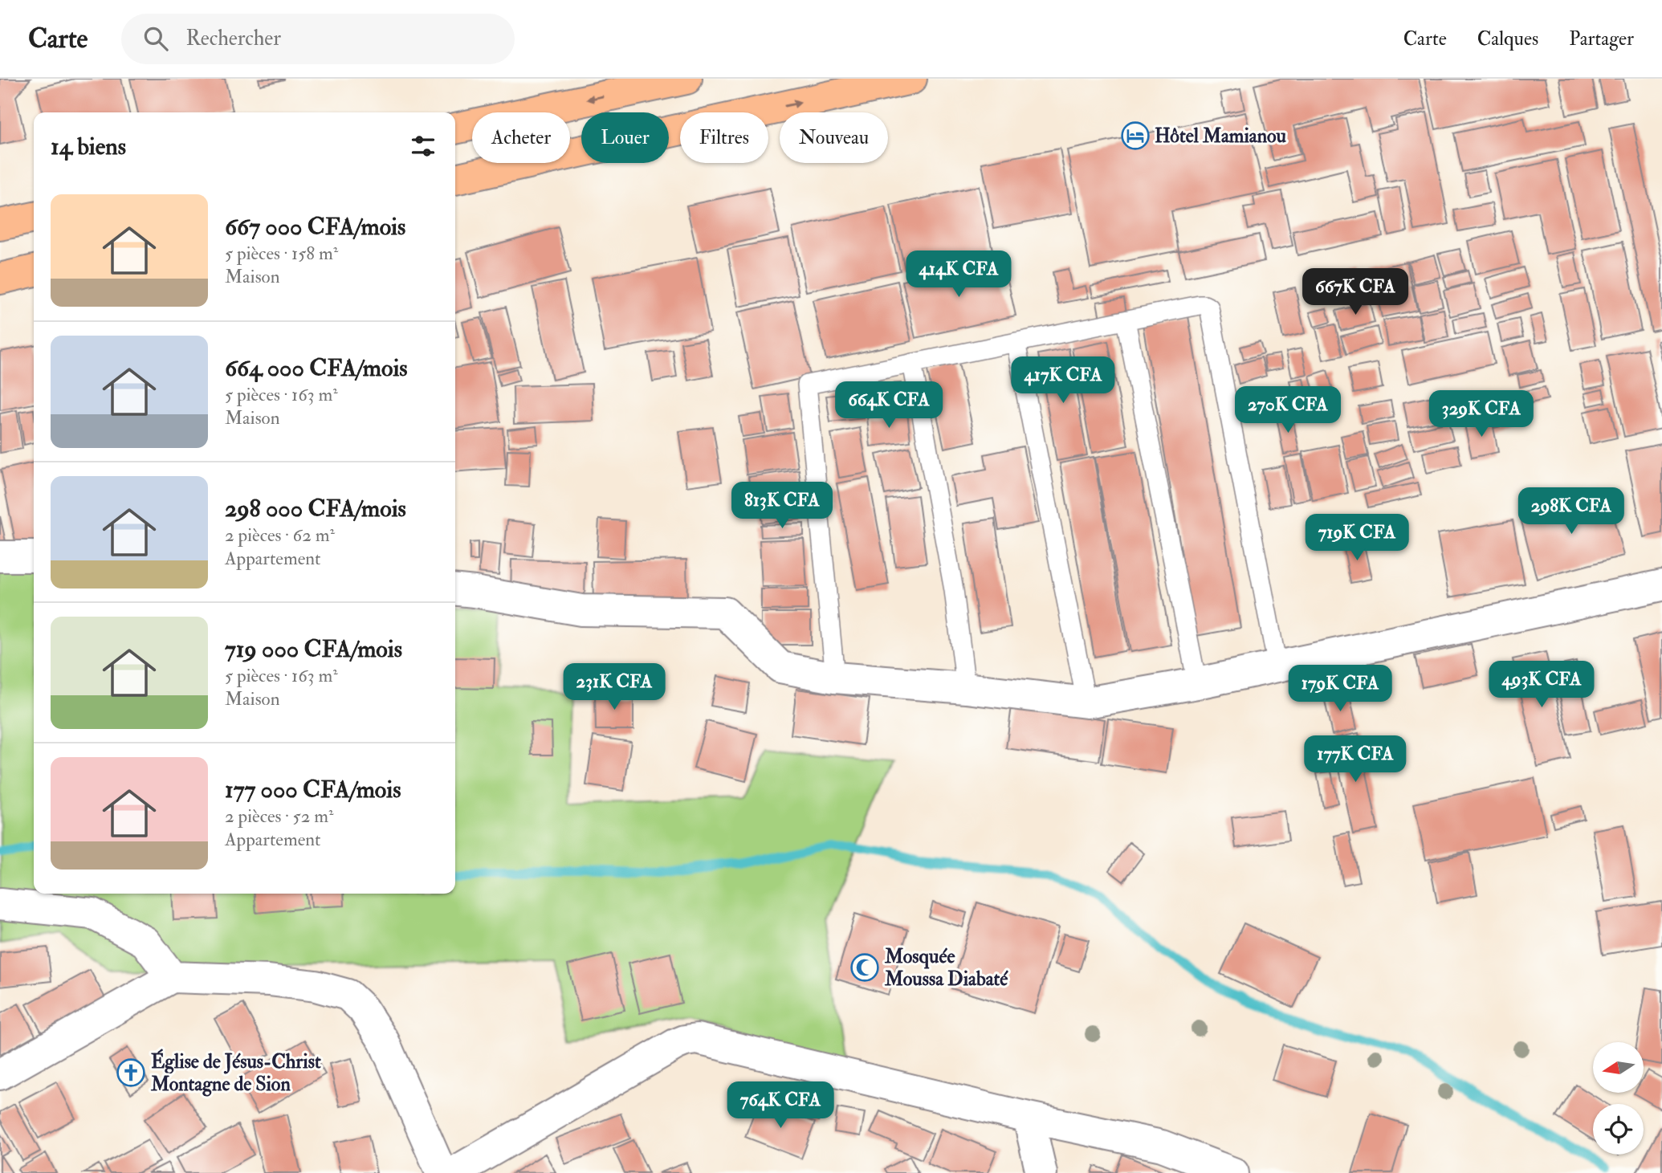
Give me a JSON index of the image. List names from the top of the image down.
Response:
{
  "places": {
    "hotel": ["Hôtel Mamianou"],
    "mosque": ["Mosquée Moussa Diabaté"],
    "church": ["Église de Jésus-Christ Montagne de Sion"]
  },
  "north": "left",
  "page": {
    "header": "Carte",
    "search": "Rechercher",
    "nav": ["Carte", "Calques", "Partager"],
    "chip": [
      "Acheter",
      "Louer",
      "Filtres",
      "Nouveau"
    ],
    "heading": "14 biens",
    "list": [
      {
        "name": "667 000 CFA/mois",
        "note": "5 pièces · 158 m² · Maison"
      },
      {
        "name": "664 000 CFA/mois",
        "note": "5 pièces · 163 m² · Maison"
      },
      {
        "name": "298 000 CFA/mois",
        "note": "2 pièces · 62 m² · Appartement"
      },
      {
        "name": "719 000 CFA/mois",
        "note": "5 pièces · 163 m² · Maison"
      },
      {
        "name": "177 000 CFA/mois",
        "note": "2 pièces · 52 m² · Appartement"
      }
    ],
    "price": [
      "414K CFA",
      "667K CFA",
      "417K CFA",
      "664K CFA",
      "270K CFA",
      "329K CFA",
      "813K CFA",
      "298K CFA",
      "719K CFA",
      "493K CFA",
      "231K CFA",
      "179K CFA",
      "177K CFA",
      "764K CFA"
    ]
  }
}
